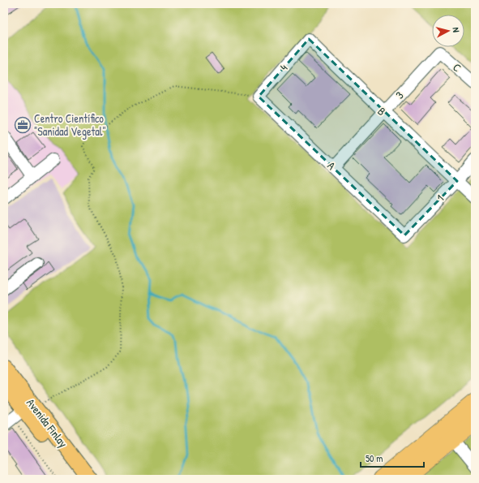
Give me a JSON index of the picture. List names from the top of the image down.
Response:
{
  "streets": {
    "main road": ["Avenida Finlay"],
    "street": [
      "4",
      "C",
      "3",
      "B",
      "A",
      "1"
    ]
  },
  "crossings": [
    ["4", "B"],
    ["4", "A"],
    ["C", "3"],
    ["3", "B"],
    ["3", "A"],
    ["B", "1"],
    ["A", "1"]
  ],
  "places": {
    "office": ["Centro Científico \"Sanidad Vegetal\""]
  },
  "scale_bar": "50 m",
  "north": "right"
}
